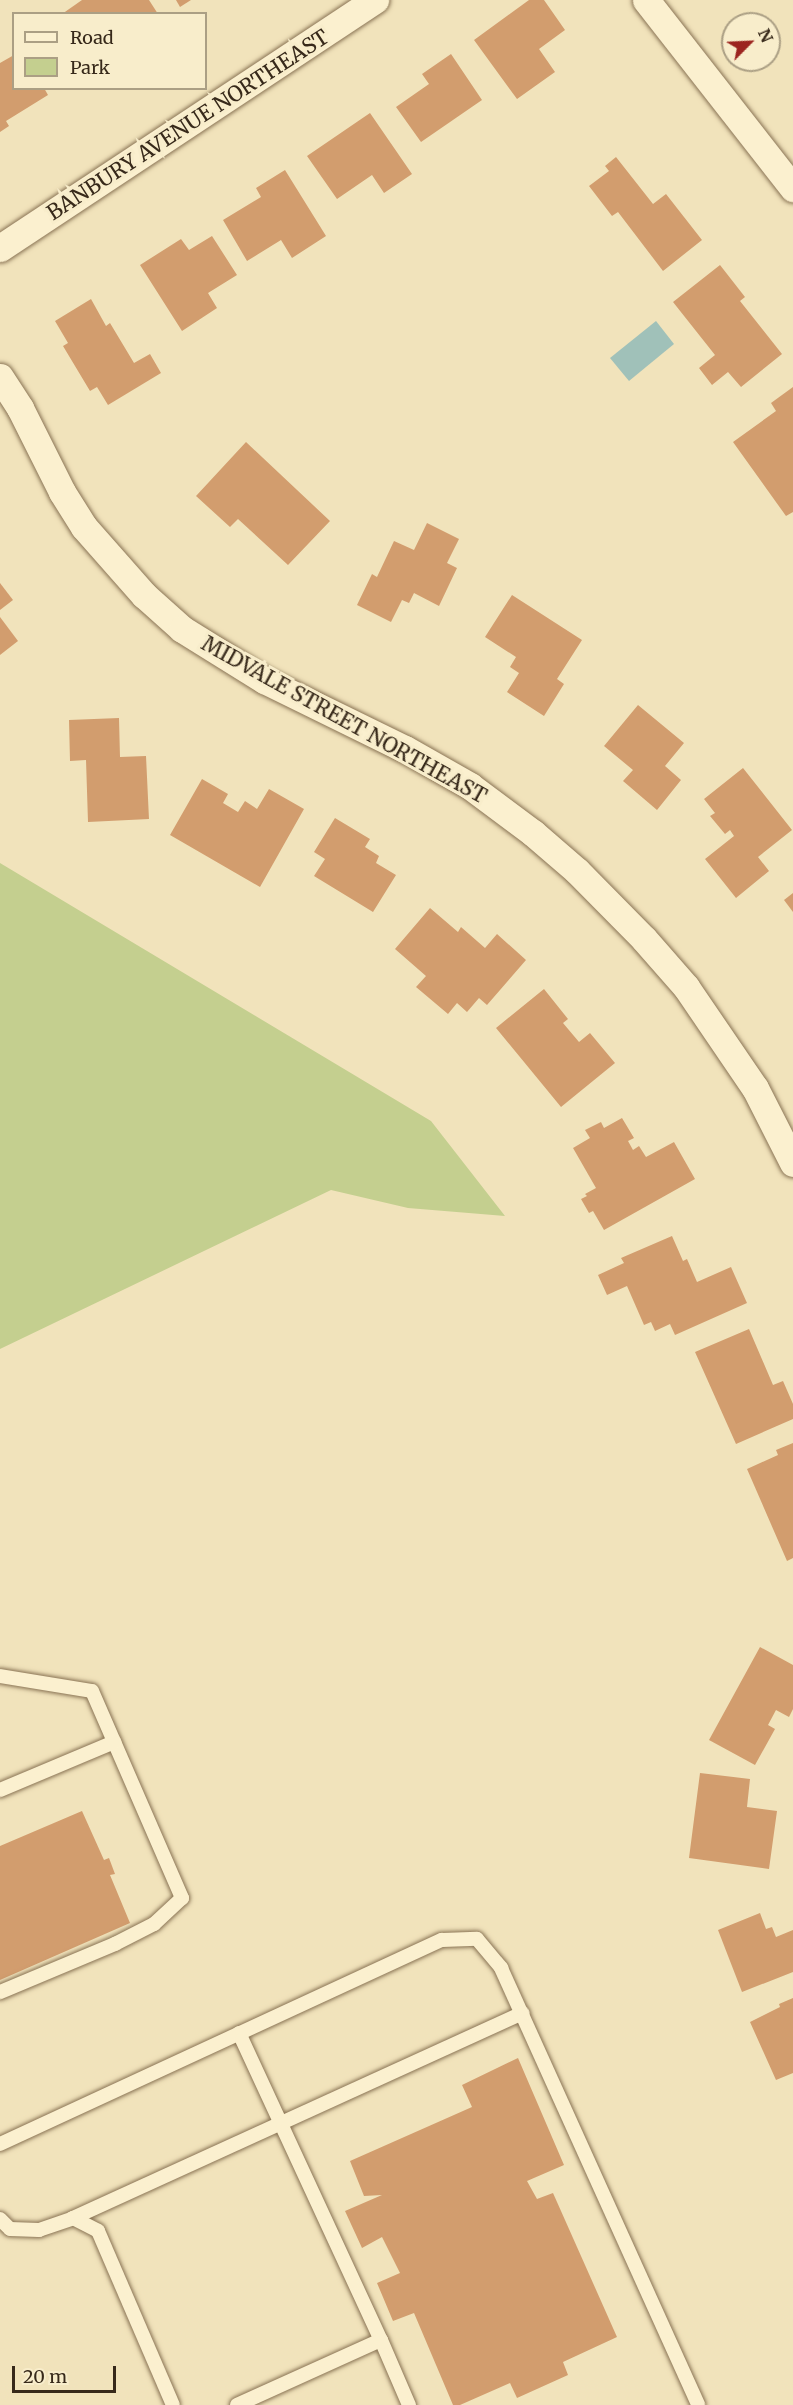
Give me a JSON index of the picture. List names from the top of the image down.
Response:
{
  "streets": {
    "street": ["BANBURY AVENUE NORTHEAST", "MIDVALE STREET NORTHEAST"]
  },
  "legend": ["Road", "Park"],
  "scale_bar": "20 m",
  "north": "top right"
}
